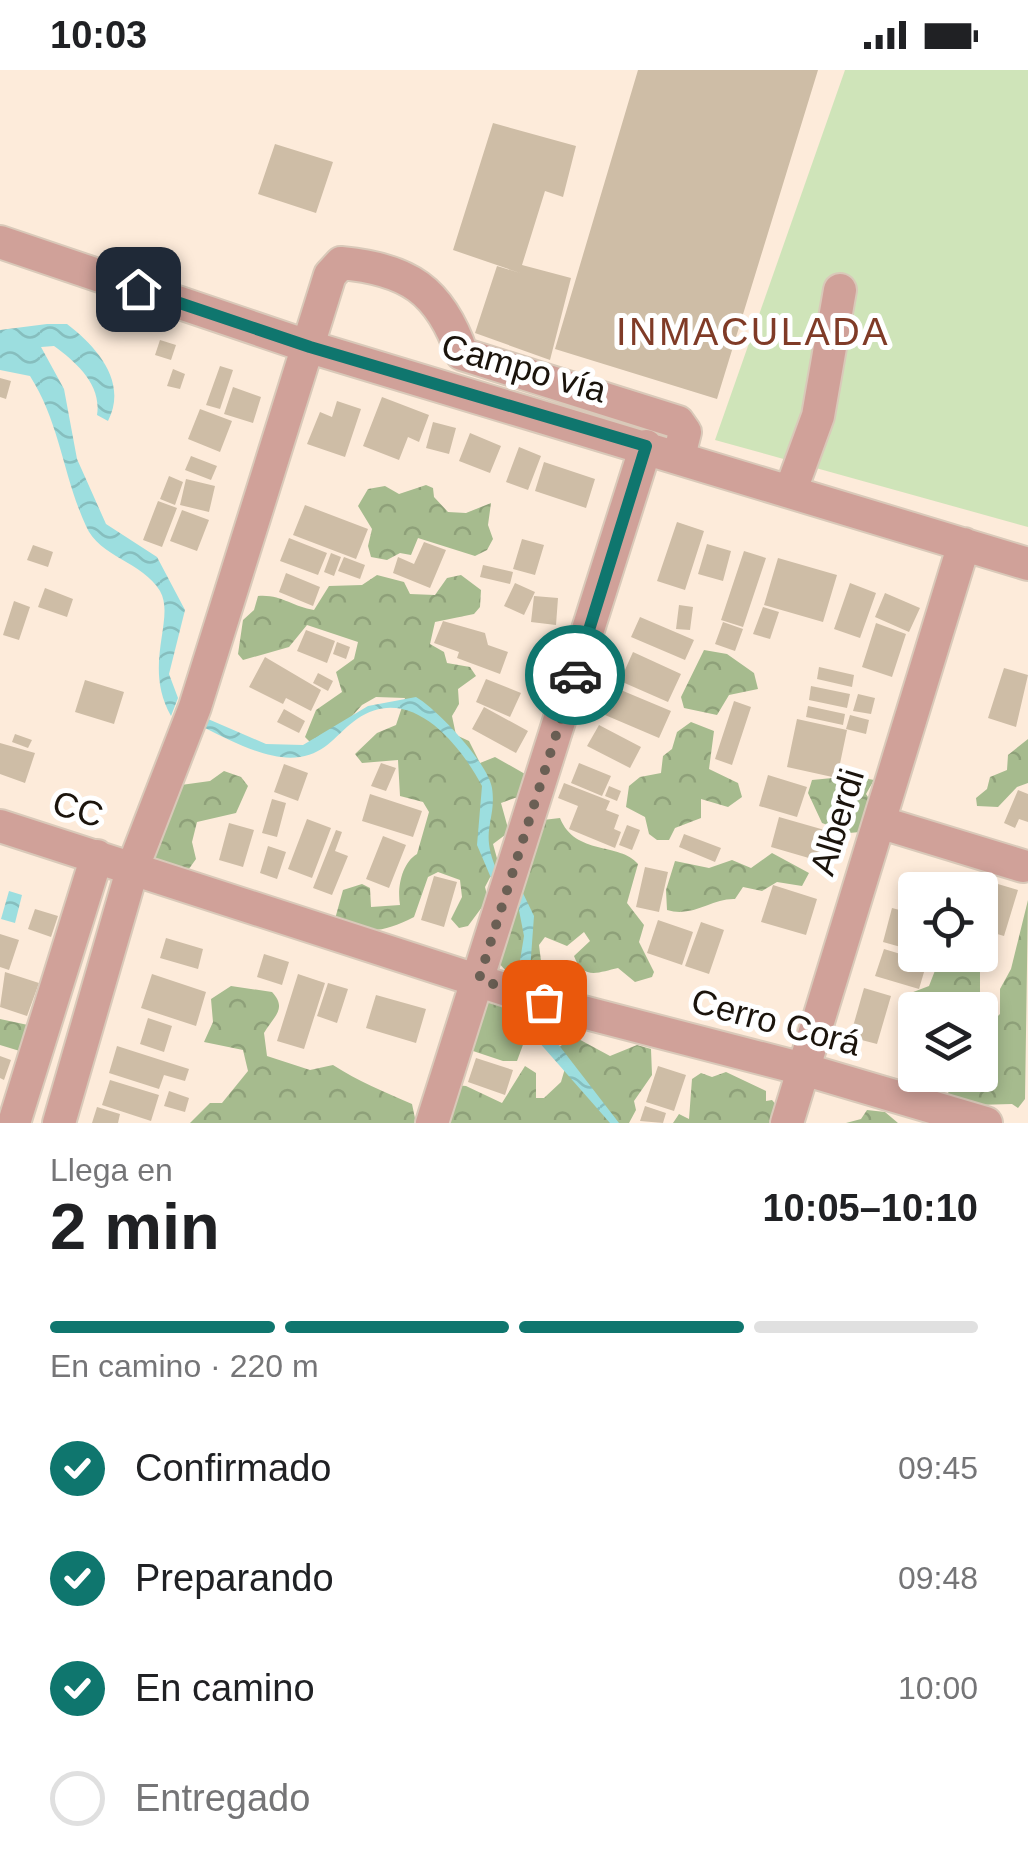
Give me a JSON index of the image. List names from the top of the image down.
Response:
{
  "streets": {
    "street": [
      "Campo vía",
      "CC",
      "Alberdi",
      "Cerro Corá"
    ]
  },
  "crossings": [
    ["Campo vía", "Alberdi"],
    ["Alberdi", "Cerro Corá"]
  ],
  "districts": ["INMACULADA"],
  "page": {
    "status": "10:03",
    "heading": ["2 min", "Llega en", "10:05–10:10"],
    "bar": "En camino · 220 m",
    "list": [
      ["Confirmado", "09:45"],
      ["Preparando", "09:48"],
      ["En camino", "10:00"],
      "Entregado"
    ]
  }
}
